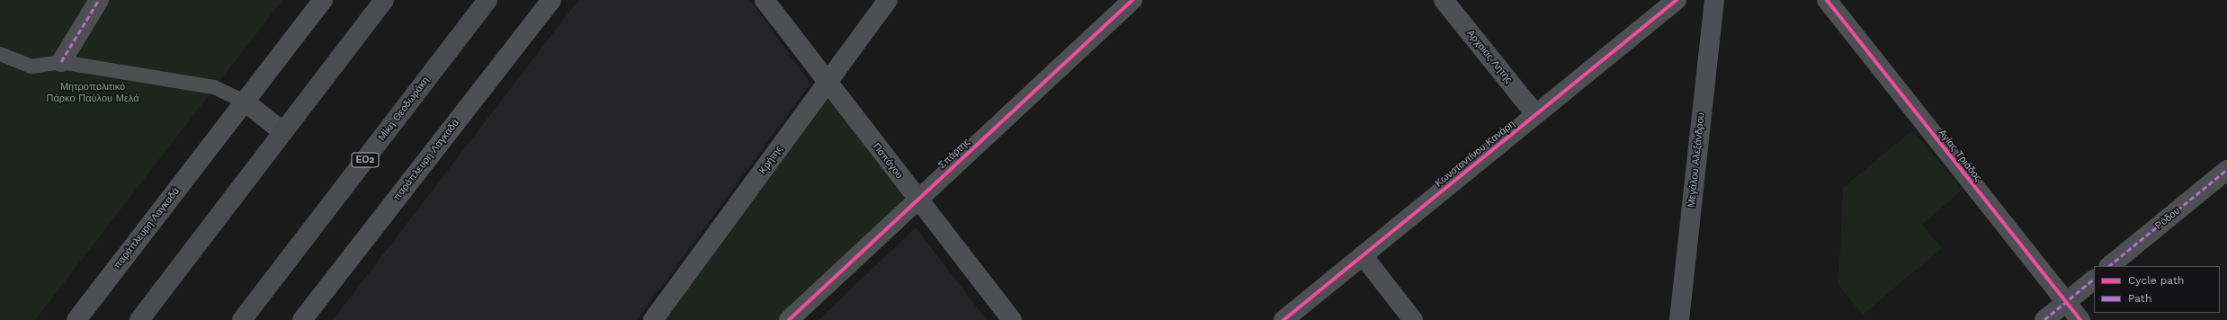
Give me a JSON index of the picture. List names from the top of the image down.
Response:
{
  "streets": {
    "highway": ["Μίκη Θεοδωράκη", "ΕΟ2"],
    "street": [
      "Αρχαίας Λητής",
      "Σπάρτης",
      "Κωνσταντίνου Κανάρη",
      "Αγίας Τριάδος",
      "παράπλευρη Λαγκαδά",
      "Κρήτης",
      "Μεγάλου Αλεξάνδρου",
      "Παπάγου",
      "Ρόδου"
    ]
  },
  "crossings": [
    ["Αρχαίας Λητής", "Κωνσταντίνου Κανάρη"],
    ["Σπάρτης", "Παπάγου"],
    ["Κρήτης", "Παπάγου"]
  ],
  "parks": ["Μητροπολιτικό Πάρκο Παύλου Μελά"],
  "legend": ["Cycle path", "Path"]
}
